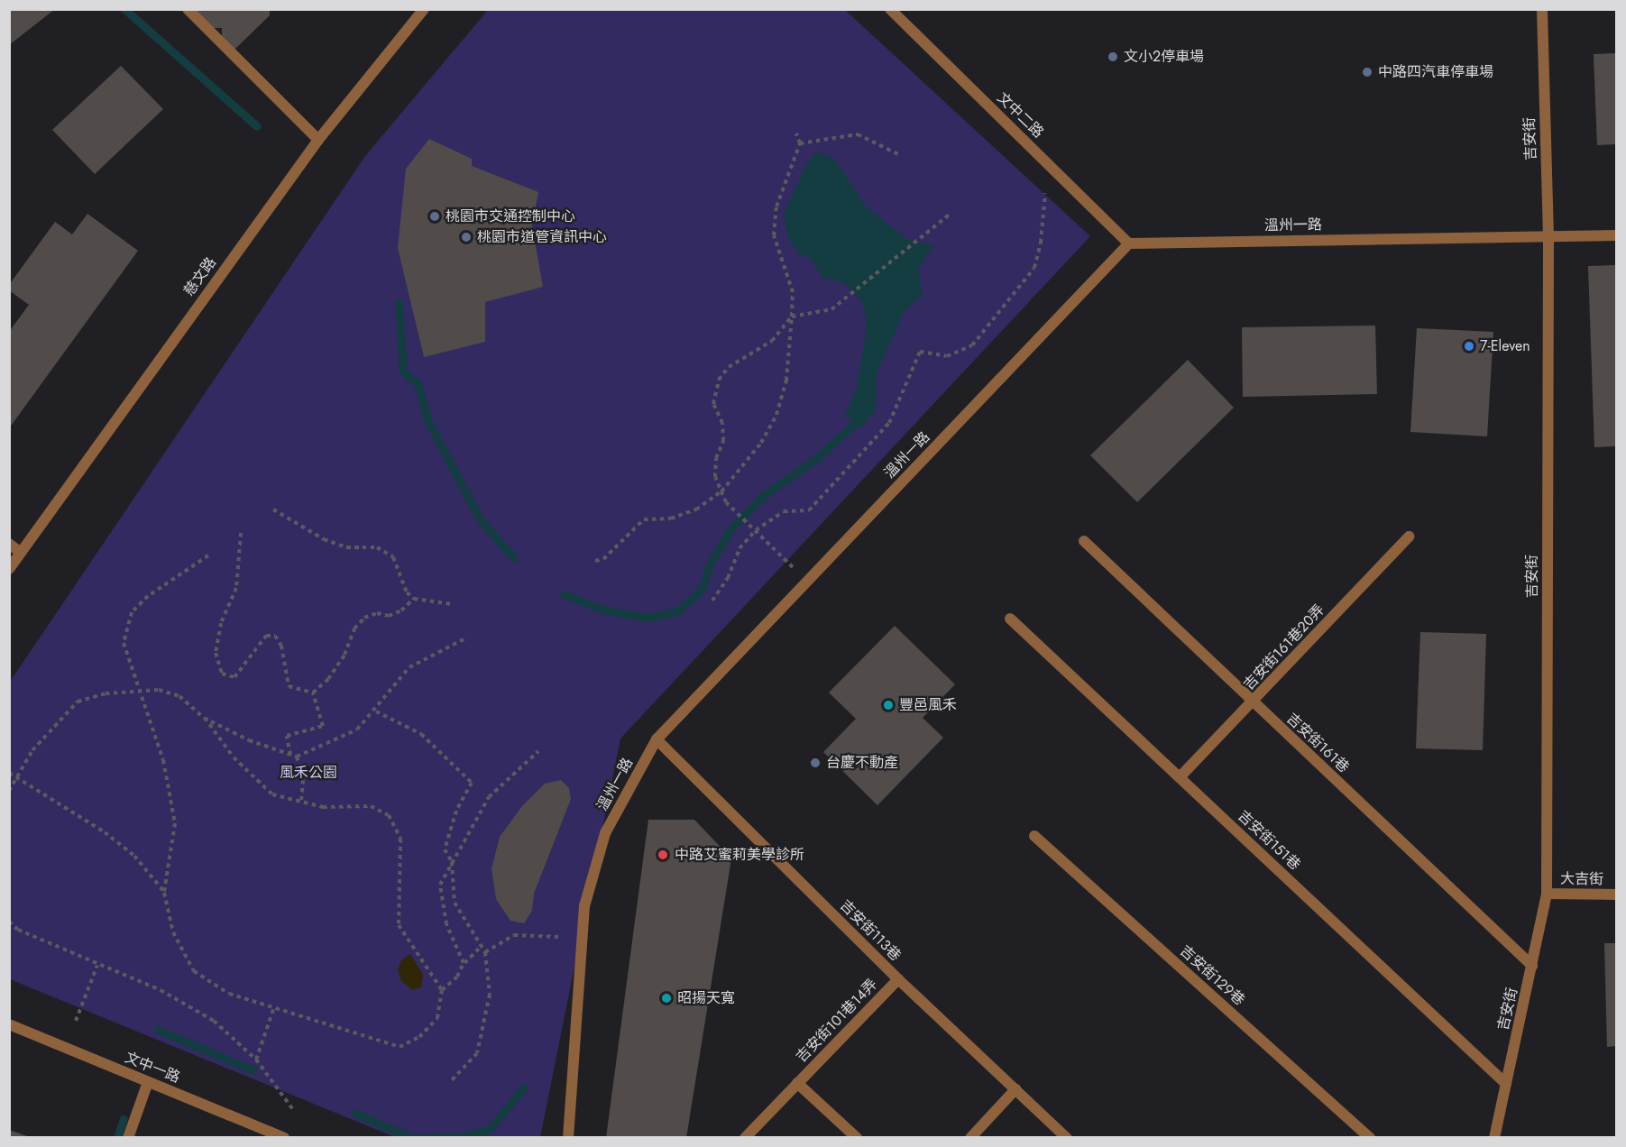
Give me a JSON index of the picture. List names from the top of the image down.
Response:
{
  "streets": {
    "street": [
      "文中二路",
      "吉安街",
      "溫州一路",
      "慈文路",
      "吉安街161巷20弄",
      "吉安街161巷",
      "吉安街151巷",
      "大吉街",
      "吉安街113巷",
      "吉安街129巷",
      "吉安街101巷14弄",
      "文中一路"
    ]
  },
  "crossings": [
    ["文中二路", "溫州一路"],
    ["吉安街", "溫州一路"],
    ["吉安街", "吉安街161巷"],
    ["吉安街", "吉安街151巷"],
    ["吉安街", "大吉街"],
    ["溫州一路", "吉安街113巷"],
    ["吉安街161巷20弄", "吉安街161巷"],
    ["吉安街161巷20弄", "吉安街151巷"],
    ["吉安街113巷", "吉安街101巷14弄"]
  ],
  "parks": ["風禾公園"],
  "places": [
    "文小2停車場",
    "中路四汽車停車場",
    "桃園市交通控制中心",
    "桃園市道管資訊中心",
    "7-Eleven",
    "豐邑風禾",
    "台慶不動產",
    "中路艾蜜莉美學診所",
    "昭揚天寬"
  ]
}
